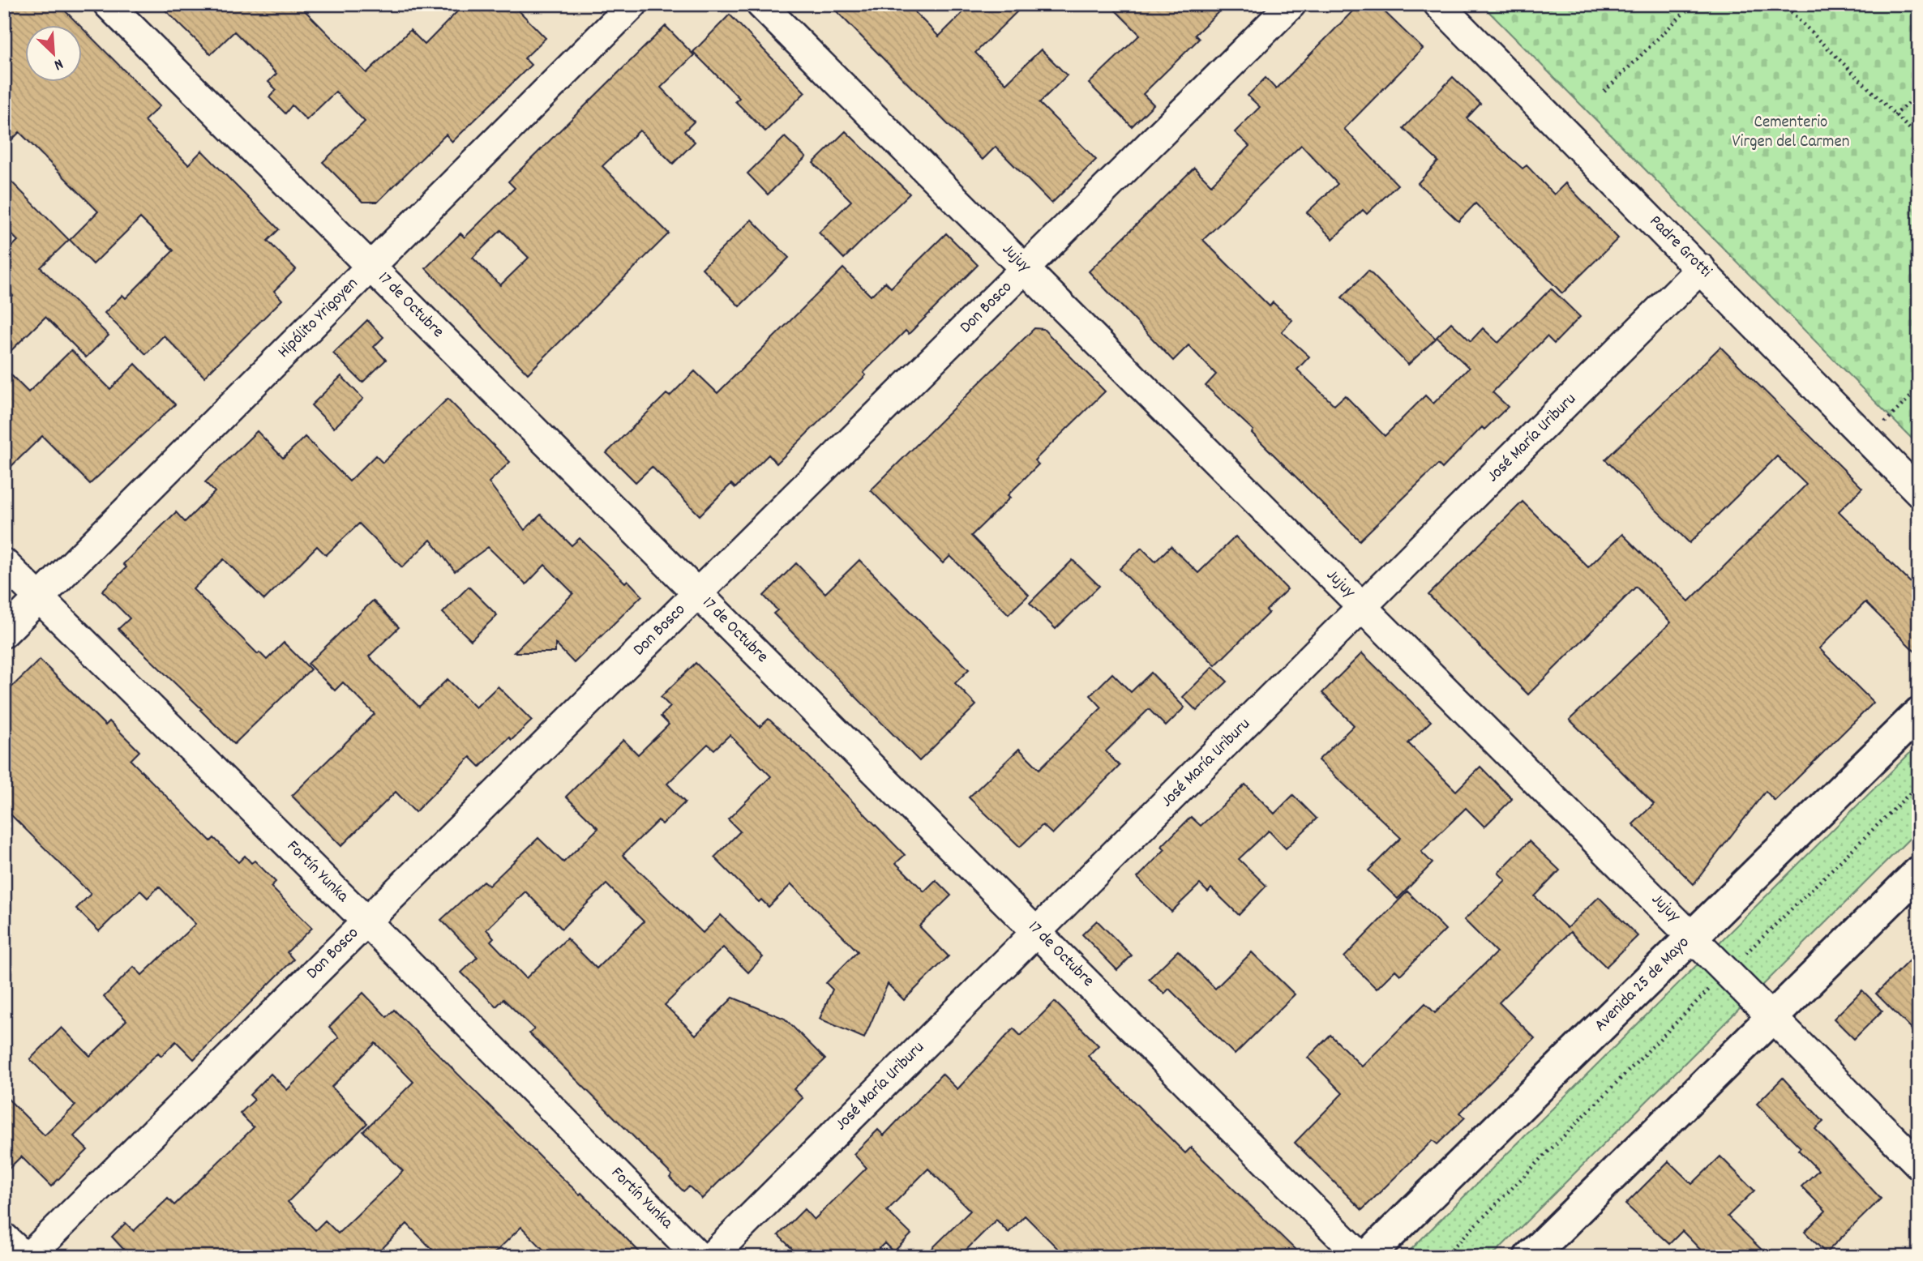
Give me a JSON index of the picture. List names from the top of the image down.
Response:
{
  "streets": {
    "main road": ["Avenida 25 de Mayo"],
    "street": [
      "Padre Grotti",
      "Jujuy",
      "17 de Octubre",
      "Don Bosco",
      "Hipólito Yrigoyen",
      "José María Uriburu",
      "Fortín Yunka"
    ]
  },
  "crossings": [
    ["Padre Grotti", "José María Uriburu"],
    ["Jujuy", "Don Bosco"],
    ["Jujuy", "José María Uriburu"],
    ["Jujuy", "Avenida 25 de Mayo"],
    ["17 de Octubre", "Don Bosco"],
    ["17 de Octubre", "Hipólito Yrigoyen"],
    ["17 de Octubre", "José María Uriburu"],
    ["Don Bosco", "Fortín Yunka"],
    ["Hipólito Yrigoyen", "Fortín Yunka"]
  ],
  "parks": ["Cementerio Virgen del Carmen"],
  "north": "bottom right"
}
